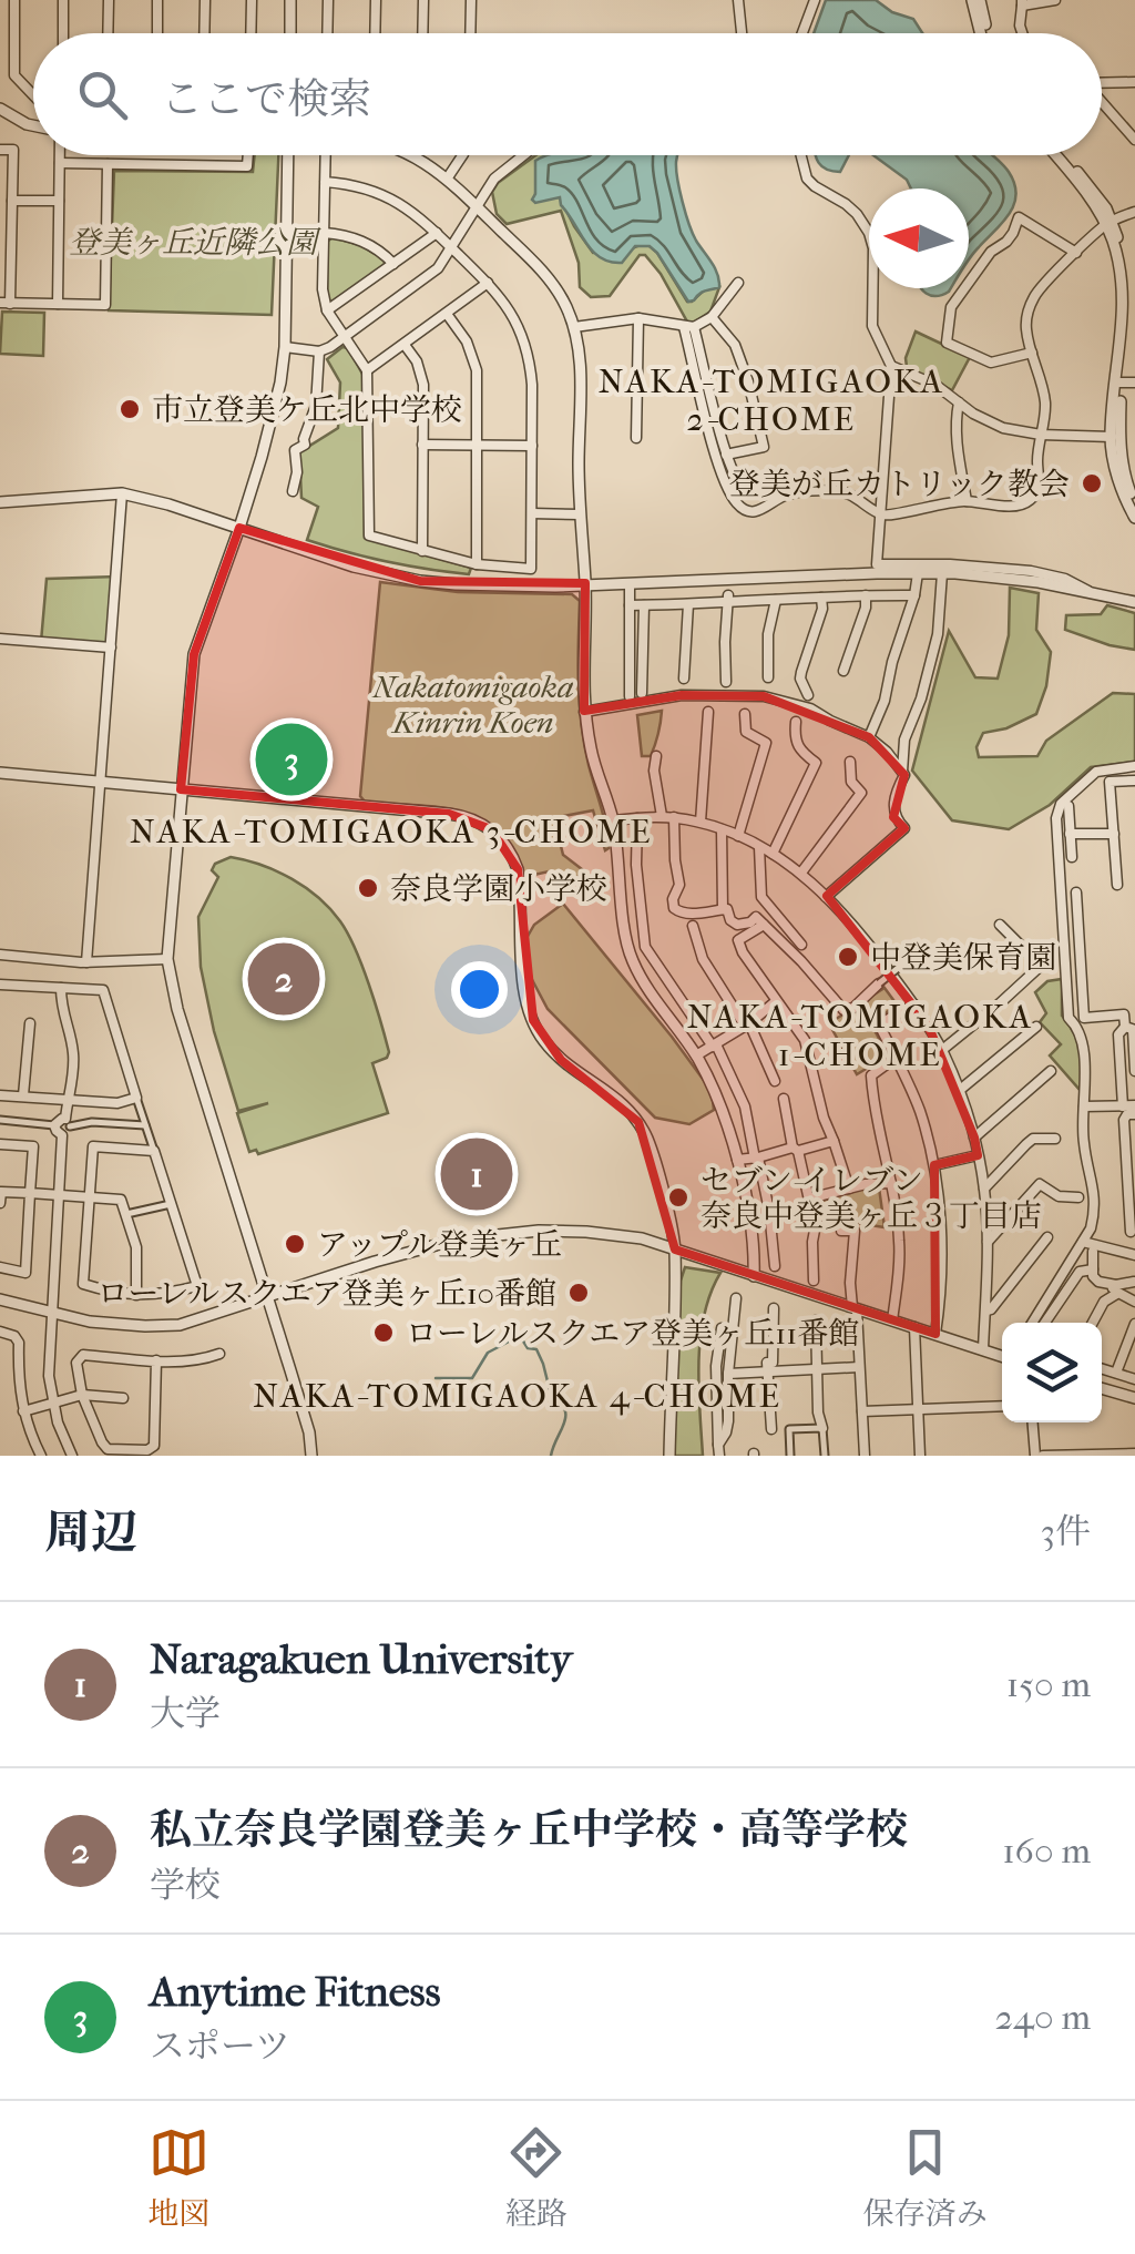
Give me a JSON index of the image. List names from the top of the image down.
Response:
{
  "districts": [
    "NAKA-TOMIGAOKA 2-CHOME",
    "NAKA-TOMIGAOKA 3-CHOME",
    "NAKA-TOMIGAOKA 1-CHOME",
    "NAKA-TOMIGAOKA 4-CHOME"
  ],
  "parks": ["登美ヶ丘近隣公園", "Nakatomigaoka Kinrin Koen"],
  "places": [
    "市立登美ケ丘北中学校",
    "登美が丘カトリック教会",
    "奈良学園小学校",
    "中登美保育園",
    "セブン-イレブン 奈良中登美ヶ丘３丁目店",
    "アップル登美ヶ丘",
    "ローレルスクエア登美ヶ丘10番館",
    "ローレルスクエア登美ヶ丘11番館"
  ],
  "north": "left",
  "page": {
    "search": "ここで検索",
    "pins": ["3", "2", "1"],
    "heading": ["周辺", "3件"],
    "list": [
      {
        "mark": "1",
        "name": "Naragakuen University",
        "note": "大学",
        "value": "150 m"
      },
      {
        "mark": "2",
        "name": "私立奈良学園登美ヶ丘中学校・高等学校",
        "note": "学校",
        "value": "160 m"
      },
      {
        "mark": "3",
        "name": "Anytime Fitness",
        "note": "スポーツ",
        "value": "240 m"
      }
    ],
    "nav": ["地図", "経路", "保存済み"]
  }
}
